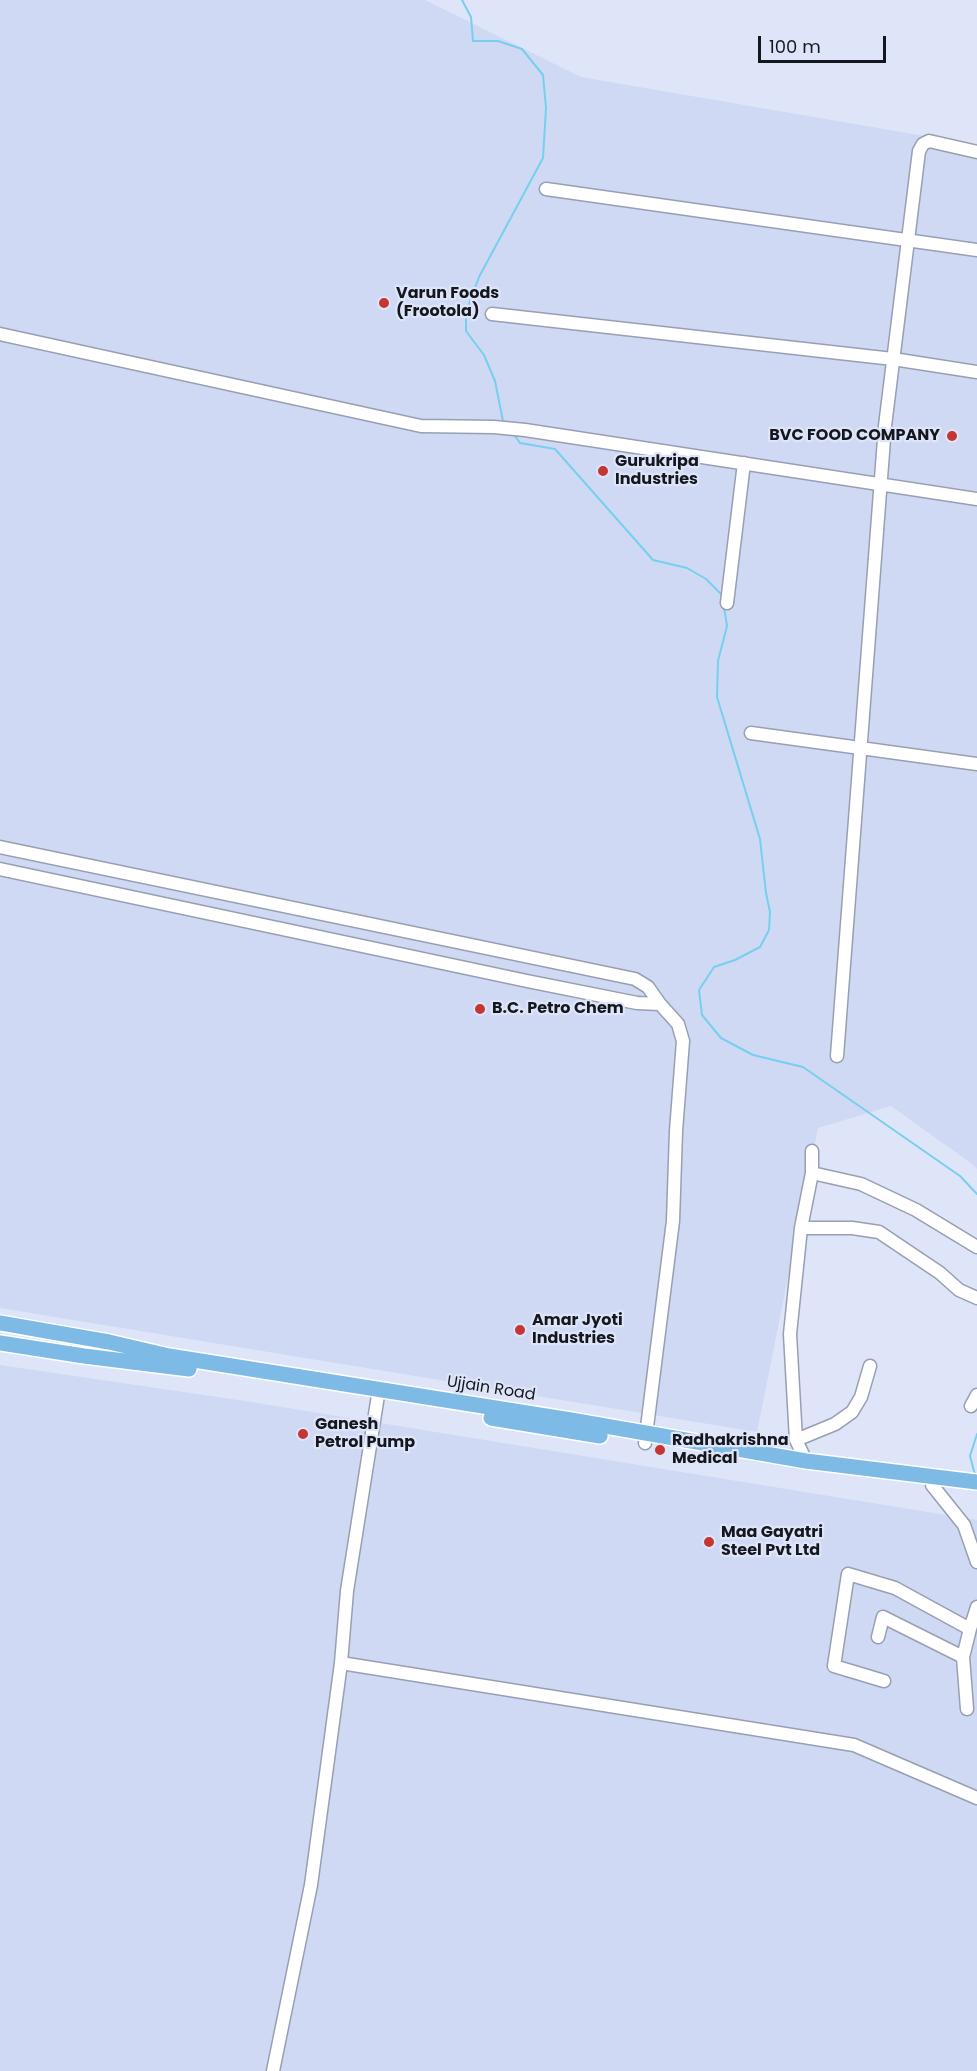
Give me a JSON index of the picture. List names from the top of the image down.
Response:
{
  "streets": {
    "main road": ["Ujjain Road"]
  },
  "places": [
    "Varun Foods (Frootola)",
    "BVC FOOD COMPANY",
    "Gurukripa Industries",
    "B.C. Petro Chem",
    "Amar Jyoti Industries",
    "Ganesh Petrol Pump",
    "Radhakrishna Medical",
    "Maa Gayatri Steel Pvt Ltd"
  ],
  "scale_bar": "100 m"
}
